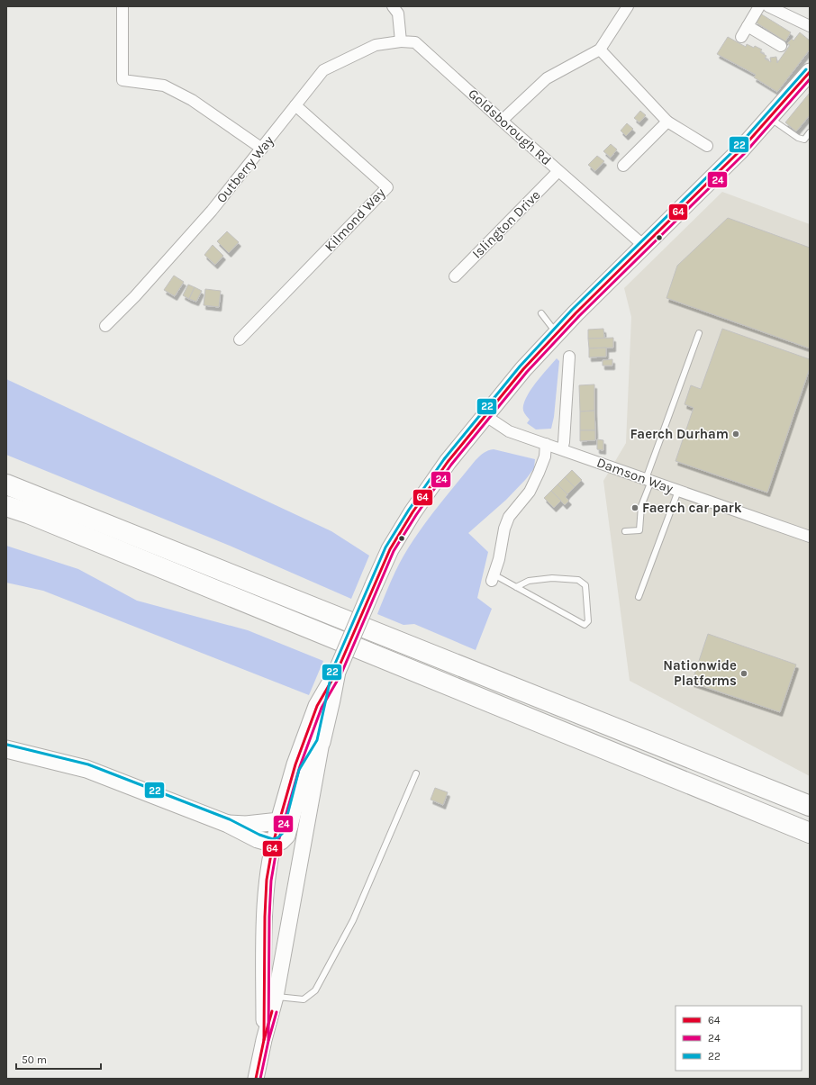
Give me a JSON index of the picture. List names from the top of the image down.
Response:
{
  "streets": {
    "street": [
      "Goldsborough Rd",
      "Outberry Way",
      "Kilmond Way",
      "Islington Drive",
      "Damson Way"
    ]
  },
  "crossings": [
    ["Goldsborough Rd", "Outberry Way"],
    ["Goldsborough Rd", "Islington Drive"],
    ["Outberry Way", "Kilmond Way"]
  ],
  "places": ["Faerch Durham", "Faerch car park", "Nationwide Platforms"],
  "lines": ["transit line 22", "transit line 64", "transit line 24"],
  "legend": ["64", "24", "22"],
  "scale_bar": "50 m"
}
